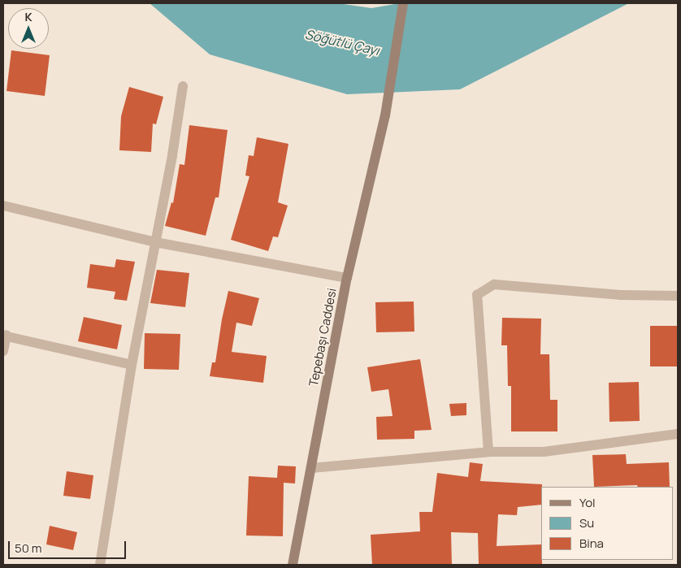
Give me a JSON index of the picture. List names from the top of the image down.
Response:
{
  "streets": {
    "main road": ["Tepebaşı Caddesi"]
  },
  "water": ["Söğütlü Çayı"],
  "legend": ["Yol", "Su", "Bina"],
  "scale_bar": "50 m",
  "north": "top"
}
